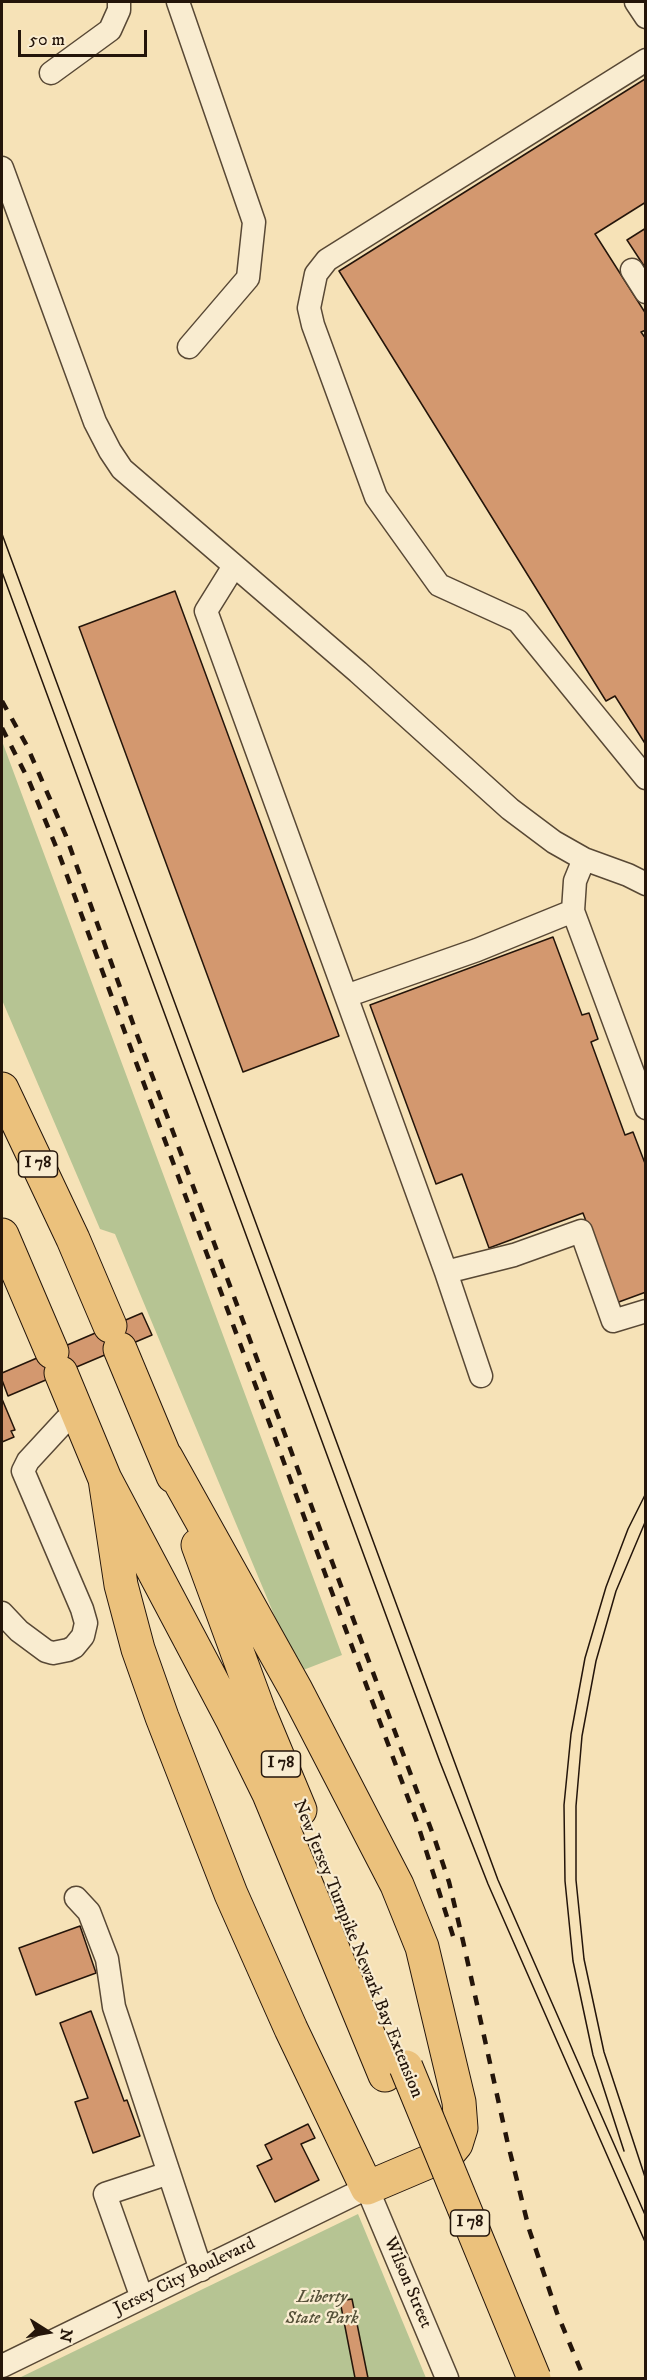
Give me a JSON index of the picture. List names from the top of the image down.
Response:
{
  "streets": {
    "highway": ["I 78", "New Jersey Turnpike Newark Bay Extension"],
    "street": ["Jersey City Boulevard", "Wilson Street"]
  },
  "crossings": [
    ["Jersey City Boulevard", "Wilson Street"]
  ],
  "parks": ["Liberty State Park"],
  "scale_bar": "50 m",
  "north": "right"
}
